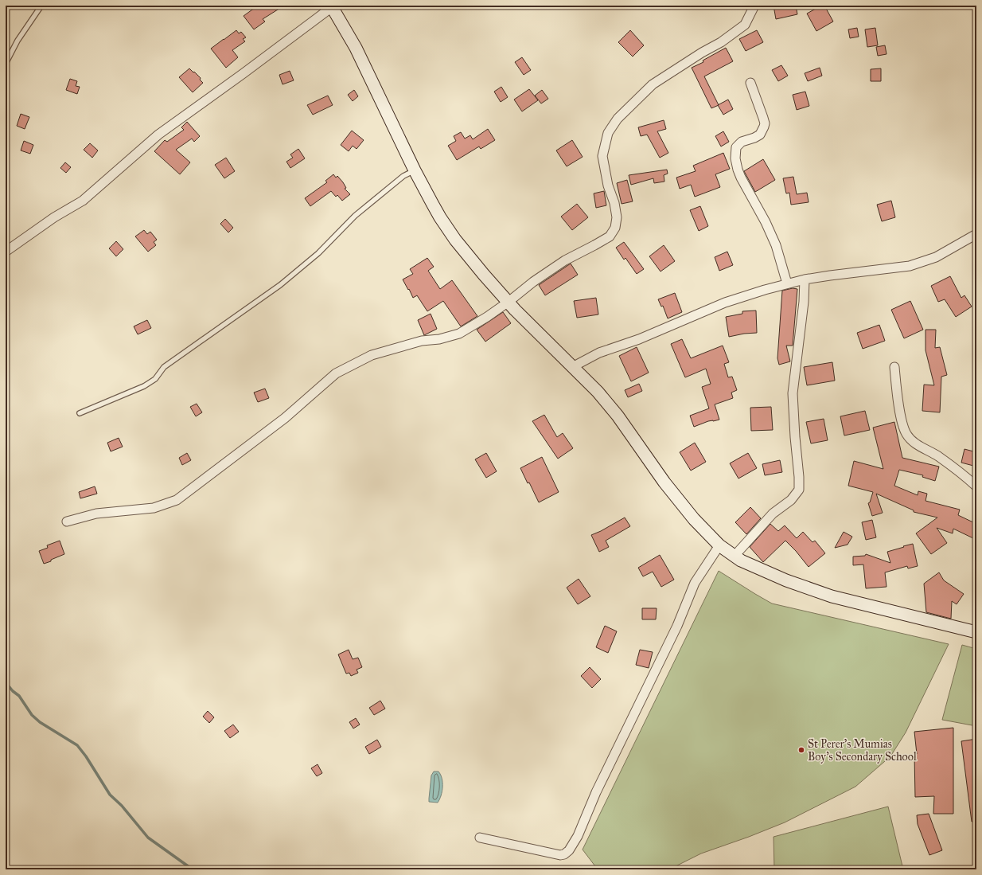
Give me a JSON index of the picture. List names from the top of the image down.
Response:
{
  "places": ["St Perer's Mumias Boy's Secondary School"]
}
